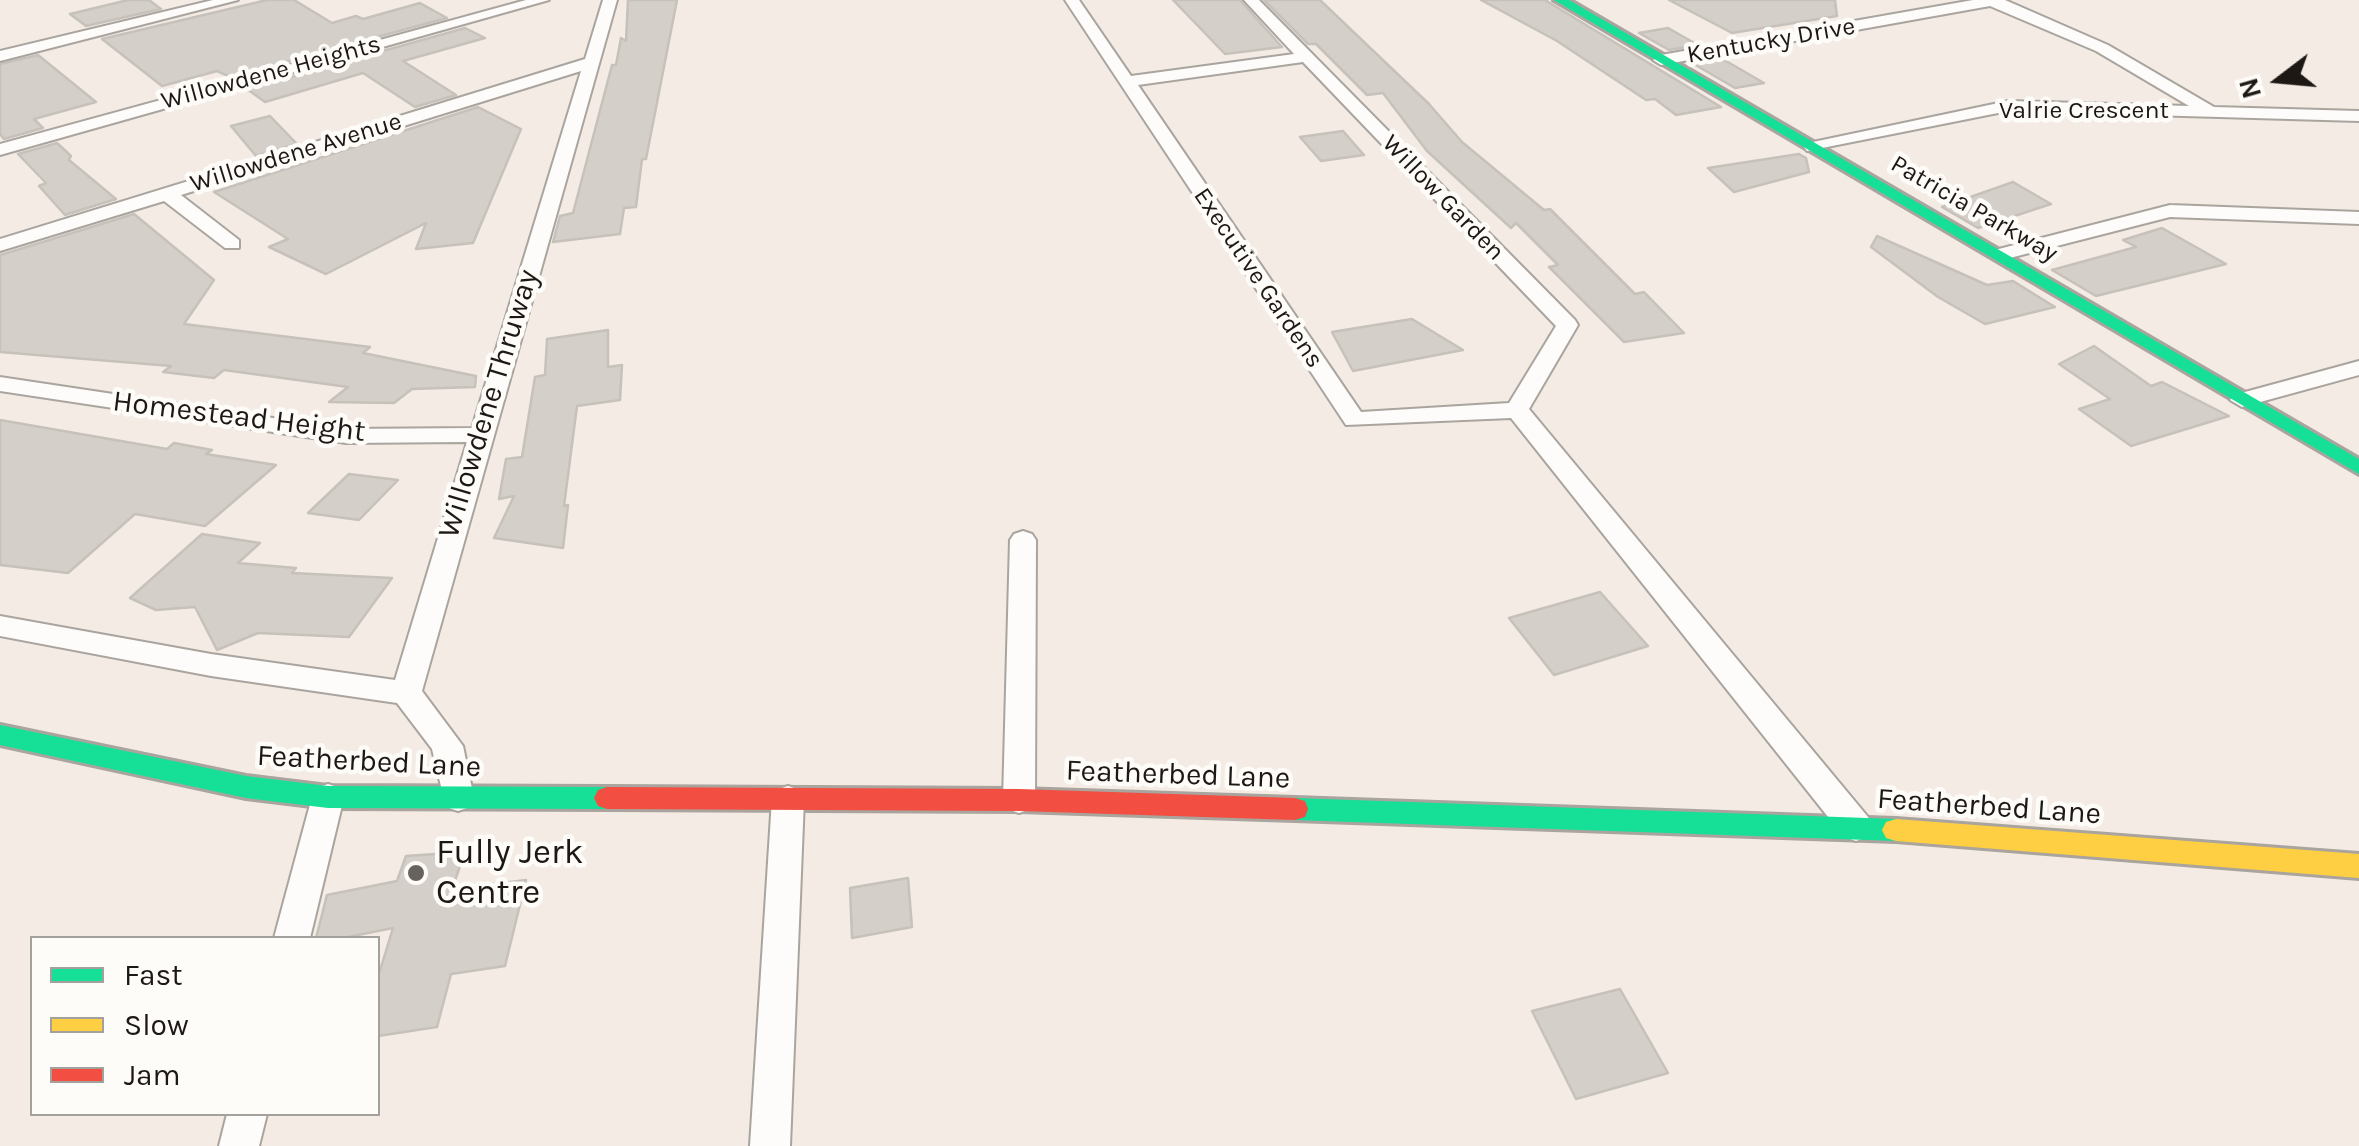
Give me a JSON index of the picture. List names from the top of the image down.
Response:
{
  "streets": {
    "main road": ["Patricia Parkway", "Featherbed Lane"],
    "street": [
      "Kentucky Drive",
      "Willowdene Heights",
      "Valrie Crescent",
      "Willowdene Avenue",
      "Willow Garden",
      "Executive Gardens",
      "Willowdene Thruway",
      "Homestead Height"
    ]
  },
  "crossings": [
    ["Kentucky Drive", "Patricia Parkway"],
    ["Valrie Crescent", "Patricia Parkway"],
    ["Willowdene Avenue", "Willowdene Thruway"],
    ["Willow Garden", "Executive Gardens"],
    ["Willowdene Thruway", "Homestead Height"]
  ],
  "places": ["Fully Jerk Centre"],
  "legend": ["Fast", "Slow", "Jam"],
  "north": "left"
}
